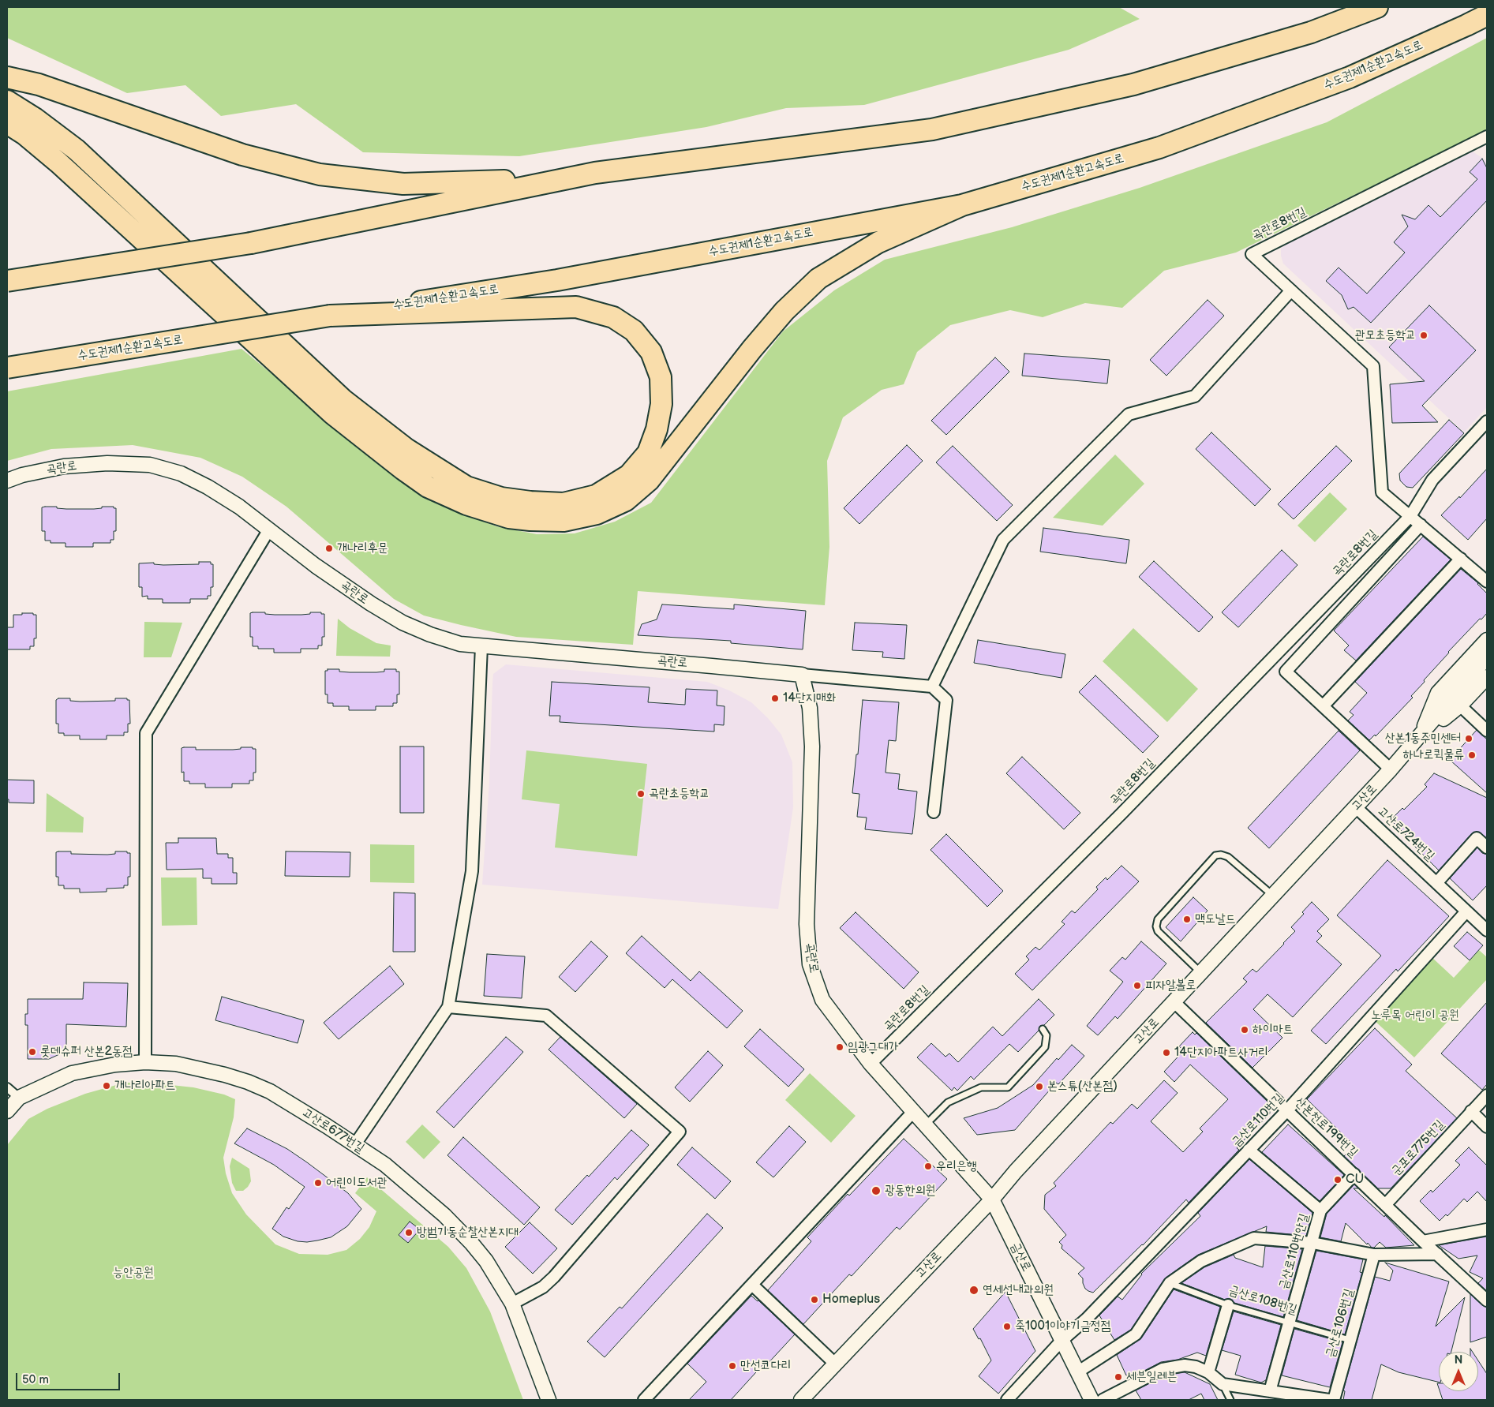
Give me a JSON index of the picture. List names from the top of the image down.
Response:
{
  "streets": {
    "highway": ["수도권제1순환고속도로"],
    "street": [
      "곡란로8번길",
      "곡란로",
      "고산로",
      "고산로724번길",
      "금산로110번길",
      "산본천로199번길",
      "고산로677번길",
      "군포로775번길",
      "금산로110번안길",
      "금산로",
      "금산로106번길"
    ],
    "lane": ["금산로108번길"]
  },
  "crossings": [
    ["곡란로8번길", "곡란로"],
    ["곡란로", "고산로"],
    ["곡란로", "금산로"],
    ["고산로", "고산로724번길"],
    ["고산로", "산본천로199번길"],
    ["고산로", "금산로"],
    ["고산로724번길", "금산로110번길"],
    ["금산로110번길", "산본천로199번길"],
    ["금산로110번길", "금산로110번안길"],
    ["금산로110번길", "금산로"],
    ["산본천로199번길", "군포로775번길"],
    ["금산로110번안길", "금산로108번길"],
    ["금산로108번길", "금산로106번길"]
  ],
  "parks": ["노루목 어린이 공원", "능안공원"],
  "places": [
    "관모초등학교",
    "개나리후문",
    "14단지매화",
    "산본1동주민센터",
    "하나로퀵물류",
    "곡란초등학교",
    "맥도날드",
    "피자알볼로",
    "하이마트",
    "임광그대가",
    "롯데슈퍼 산본2동점",
    "14단지아파트사거리",
    "개나리아파트",
    "본스튜(산본점)",
    "우리은행",
    "CU",
    "어린이도서관",
    "광동한의원",
    "방범기동순찰산본지대",
    "연세선내과의원",
    "Homeplus",
    "죽1001이야기금정점",
    "만선코다리",
    "세븐일레븐"
  ],
  "scale_bar": "50 m",
  "north": "top"
}
